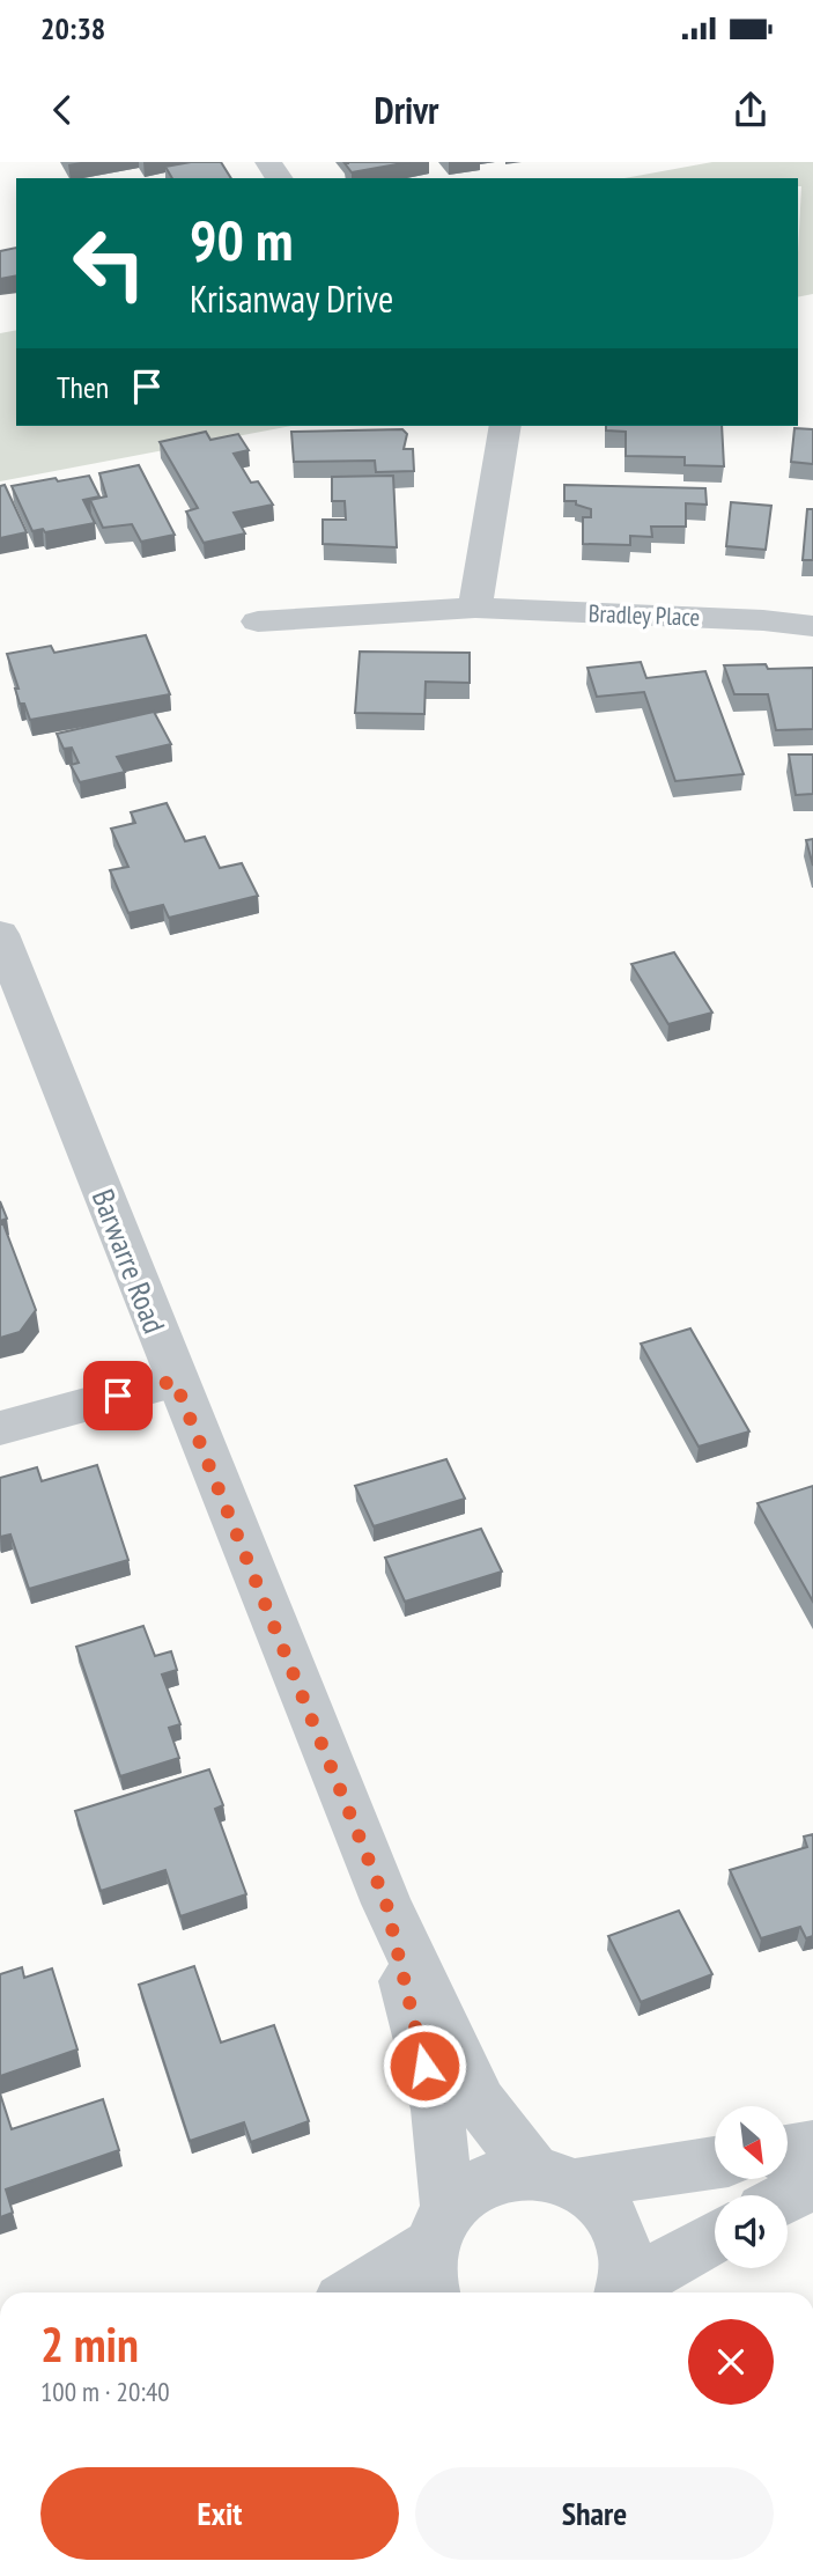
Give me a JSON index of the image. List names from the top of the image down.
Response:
{
  "streets": {
    "street": ["Bradley Place", "Barwarre Road"]
  },
  "north": "bottom right",
  "page": {
    "status": "20:38",
    "header": "Drivr",
    "turn": ["90 m", "Krisanway Drive"],
    "then": "Then",
    "heading": ["2 min", "100 m · 20:40"],
    "buttons": ["Exit", "Share"]
  }
}
